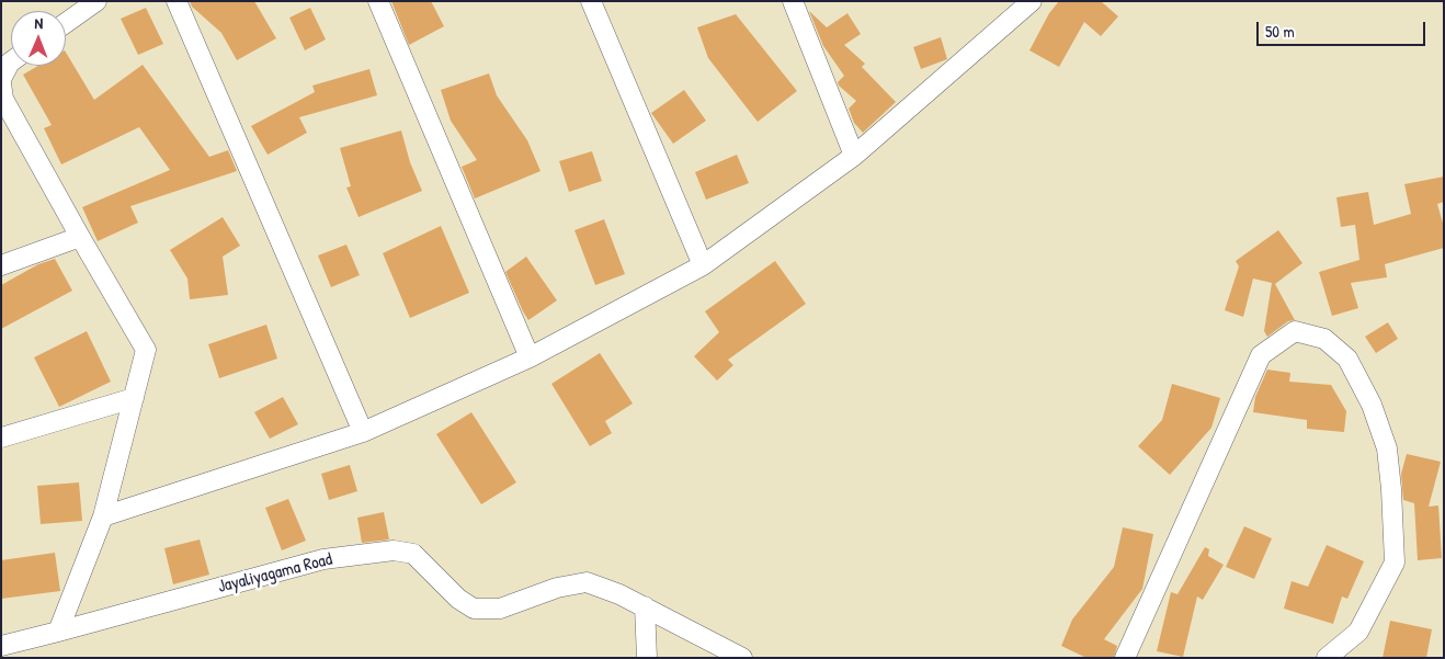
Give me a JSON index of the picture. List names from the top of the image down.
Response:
{
  "streets": {
    "street": ["Jayaliyagama Road"]
  },
  "scale_bar": "50 m",
  "north": "top"
}
